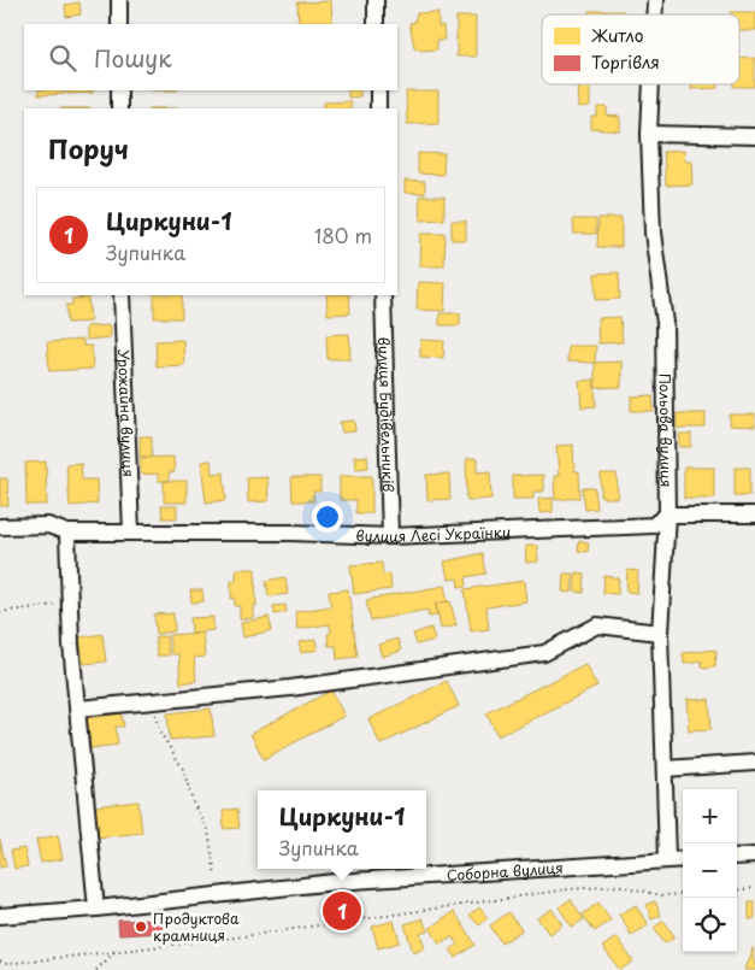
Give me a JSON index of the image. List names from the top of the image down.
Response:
{
  "streets": {
    "street": [
      "Урожайна вулиця",
      "вулиця Будівельників",
      "Польова вулиця",
      "вулиця Лесі Українки",
      "Соборна вулиця"
    ]
  },
  "crossings": [
    ["Урожайна вулиця", "вулиця Лесі Українки"],
    ["вулиця Будівельників", "вулиця Лесі Українки"],
    ["Польова вулиця", "вулиця Лесі Українки"],
    ["Польова вулиця", "Соборна вулиця"]
  ],
  "places": ["Продуктова крамниця"],
  "legend": ["Житло", "Торгівля"],
  "page": {
    "search": "Пошук",
    "heading": "Поруч",
    "list": [
      {
        "mark": "1",
        "name": "Циркуни-1",
        "note": "Зупинка",
        "value": "180 m"
      }
    ],
    "map_buttons": ["+", "−"],
    "popup": ["Циркуни-1", "Зупинка"],
    "pins": "1"
  }
}
